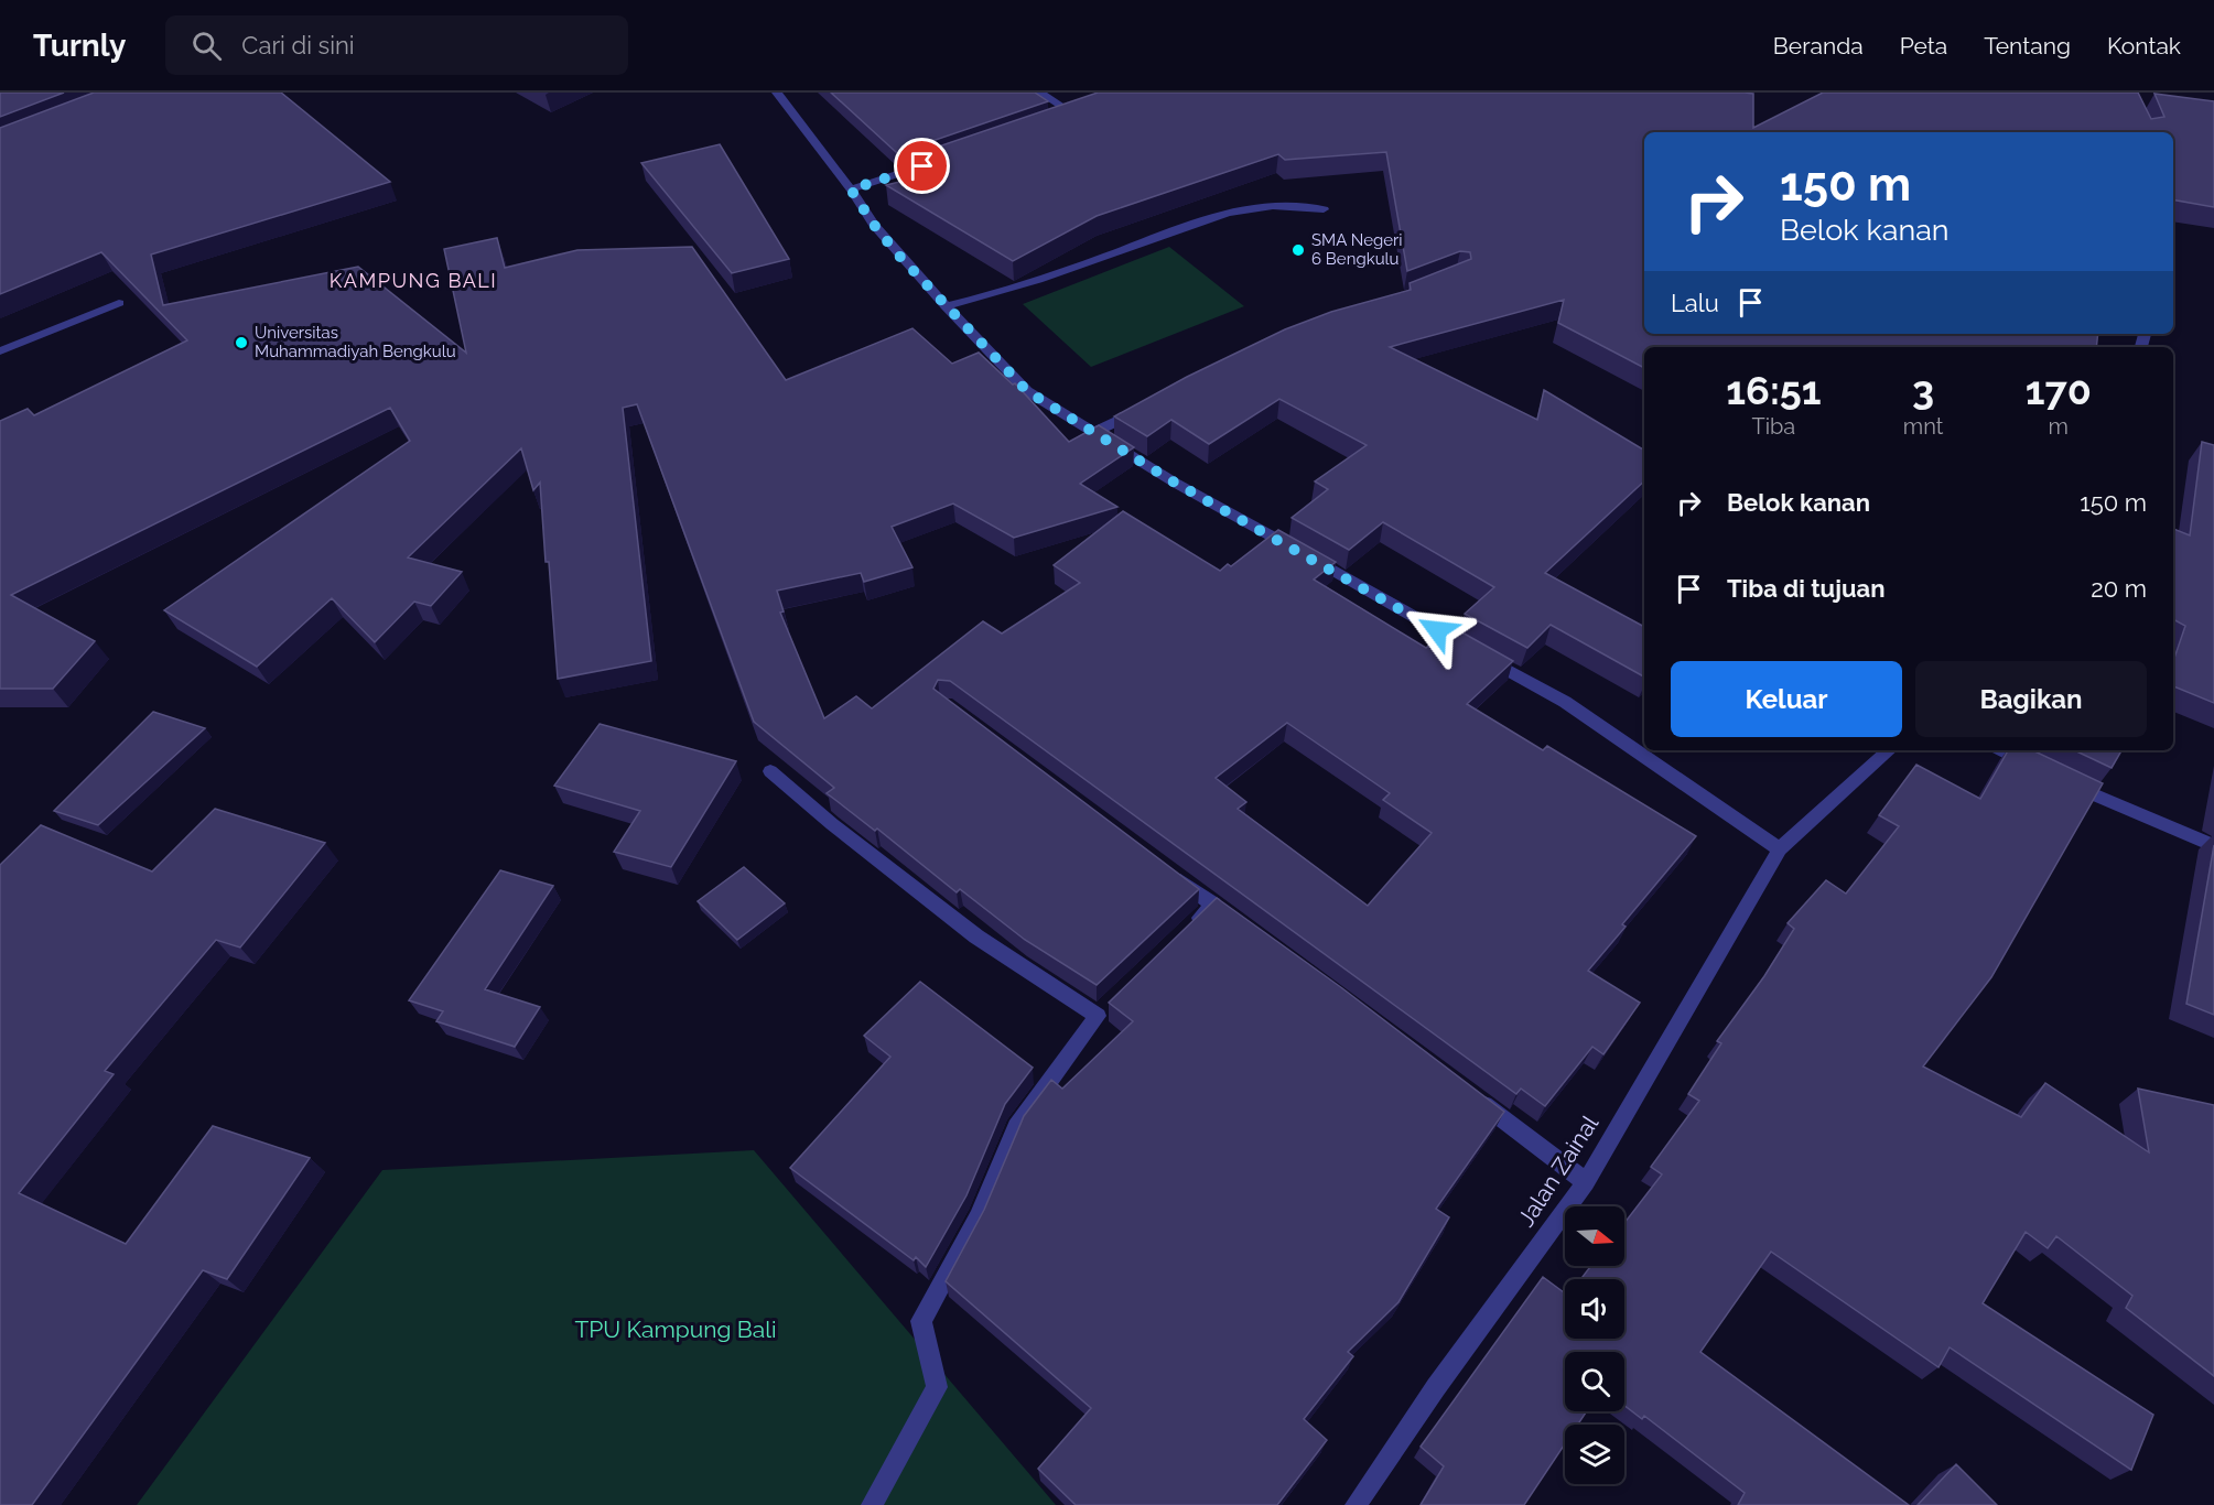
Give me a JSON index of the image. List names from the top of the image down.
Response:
{
  "streets": {
    "street": ["Jalan Zainal"]
  },
  "districts": ["KAMPUNG BALI"],
  "parks": ["TPU Kampung Bali"],
  "places": ["SMA Negeri 6 Bengkulu", "Universitas Muhammadiyah Bengkulu"],
  "north": "right",
  "page": {
    "header": "Turnly",
    "search": "Cari di sini",
    "nav": [
      "Beranda",
      "Peta",
      "Tentang",
      "Kontak"
    ],
    "turn": ["150 m", "Belok kanan"],
    "then": "Lalu",
    "eta": [
      "16:51",
      "Tiba",
      "3",
      "mnt",
      "170",
      "m"
    ],
    "list": [
      {
        "name": "Belok kanan",
        "value": "150 m"
      },
      {
        "name": "Tiba di tujuan",
        "value": "20 m"
      }
    ],
    "buttons": ["Keluar", "Bagikan"]
  }
}
